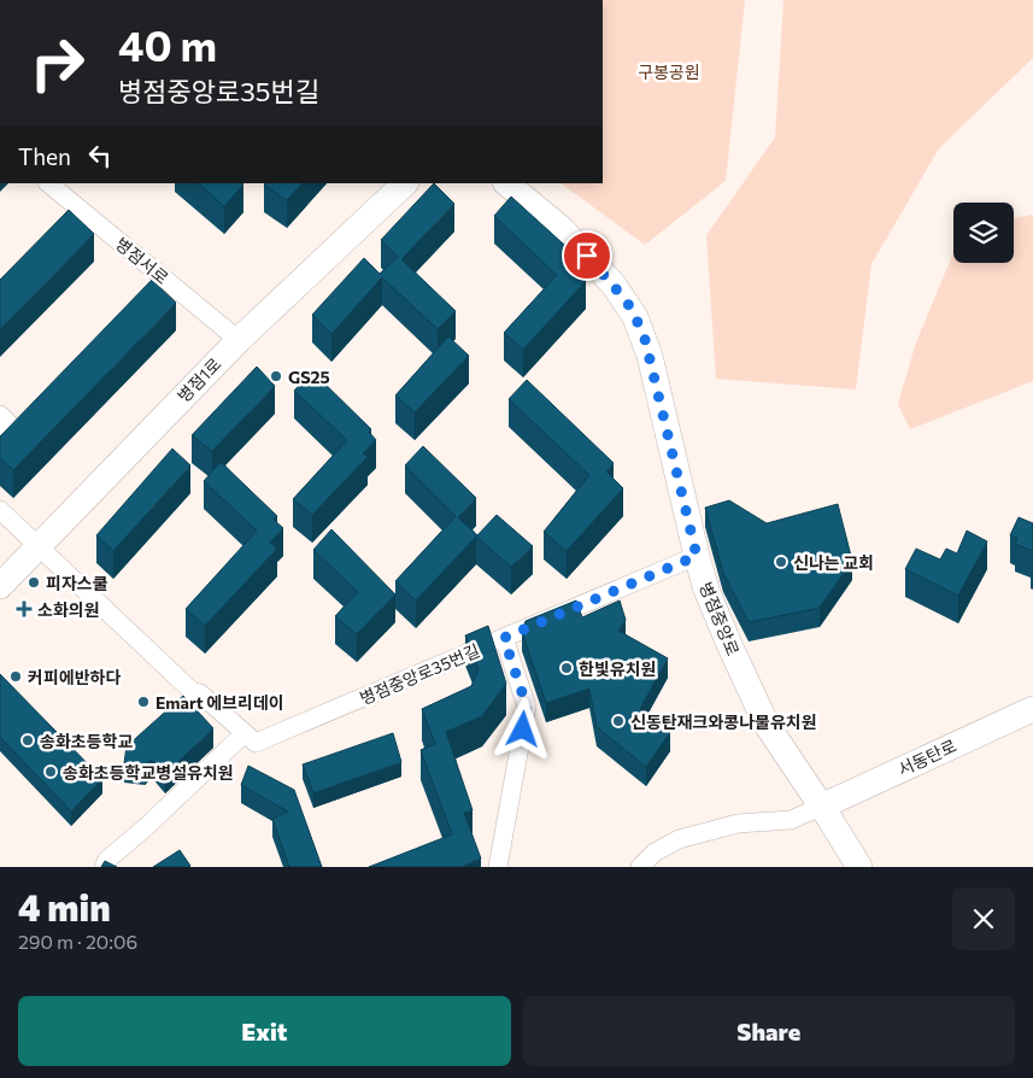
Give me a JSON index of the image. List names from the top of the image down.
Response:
{
  "streets": {
    "street": [
      "병점서로",
      "병점1로",
      "병점중앙로",
      "병점중앙로35번길",
      "서동탄로"
    ]
  },
  "crossings": [
    ["병점서로", "병점1로"],
    ["병점중앙로", "병점중앙로35번길"],
    ["병점중앙로", "서동탄로"]
  ],
  "parks": ["구봉공원"],
  "places": {
    "other": [
      "GS25",
      "신나는 교회",
      "피자스쿨",
      "한빛유치원",
      "커피에반하다",
      "Emart 에브리데이",
      "신동탄재크와콩나물유치원",
      "송화초등학교",
      "송화초등학교병설유치원"
    ],
    "health": ["소화의원"]
  },
  "page": {
    "turn": ["40 m", "병점중앙로35번길"],
    "then": "Then",
    "heading": ["4 min", "290 m · 20:06"],
    "buttons": ["Exit", "Share"]
  }
}
